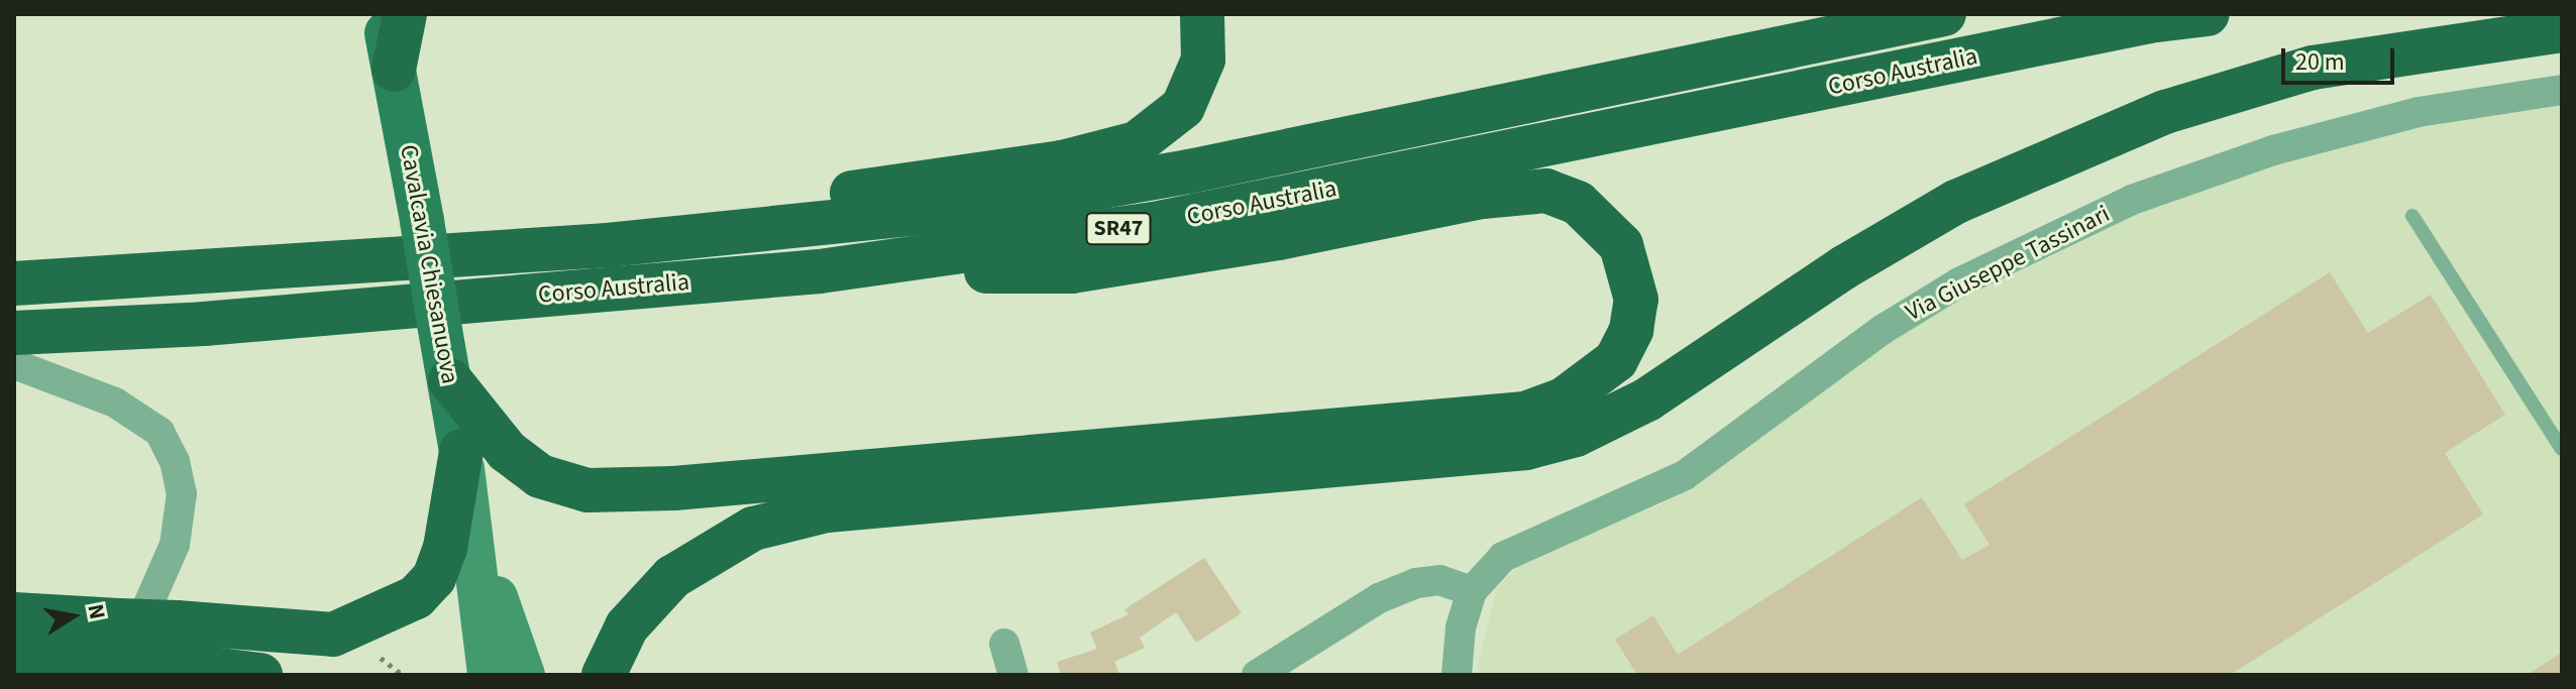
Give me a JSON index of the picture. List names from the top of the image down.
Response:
{
  "streets": {
    "highway": ["Corso Australia", "SR47"],
    "main road": ["Cavalcavia Chiesanuova"],
    "street": ["Via Giuseppe Tassinari"]
  },
  "scale_bar": "20 m",
  "north": "right"
}
